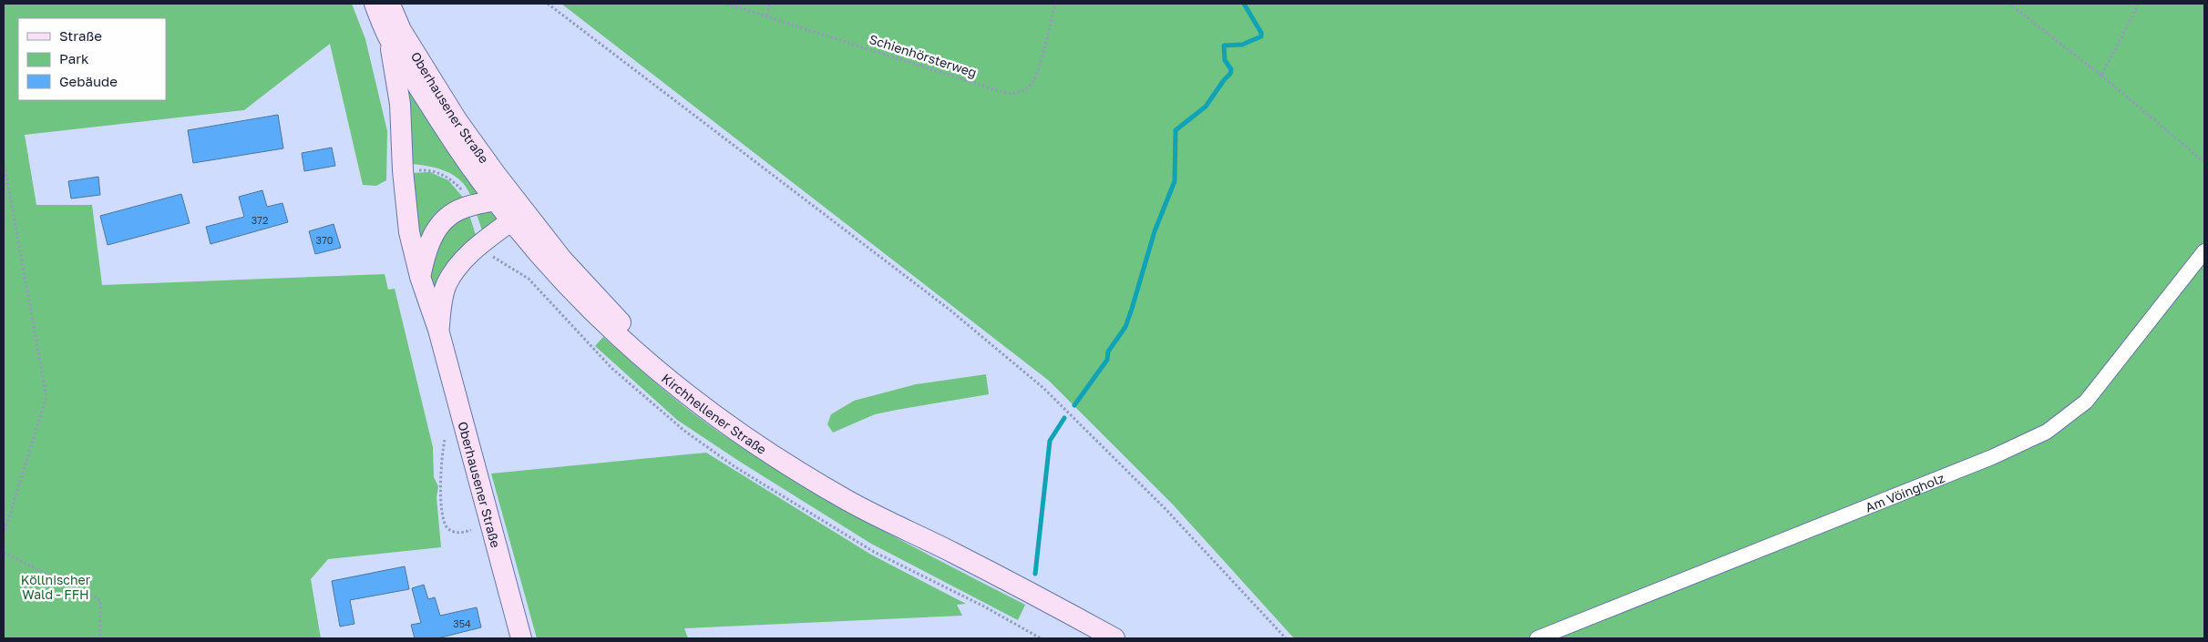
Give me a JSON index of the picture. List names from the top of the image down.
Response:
{
  "streets": {
    "main road": ["Oberhausener Straße", "Kirchhellener Straße"],
    "street": ["Am Vöingholz"],
    "path": ["Schienhörsterweg"]
  },
  "crossings": [
    ["Oberhausener Straße", "Kirchhellener Straße"]
  ],
  "parks": ["Köllnischer Wald - FFH"],
  "house_numbers": ["372", "370", "354"],
  "legend": ["Straße", "Park", "Gebäude"]
}
